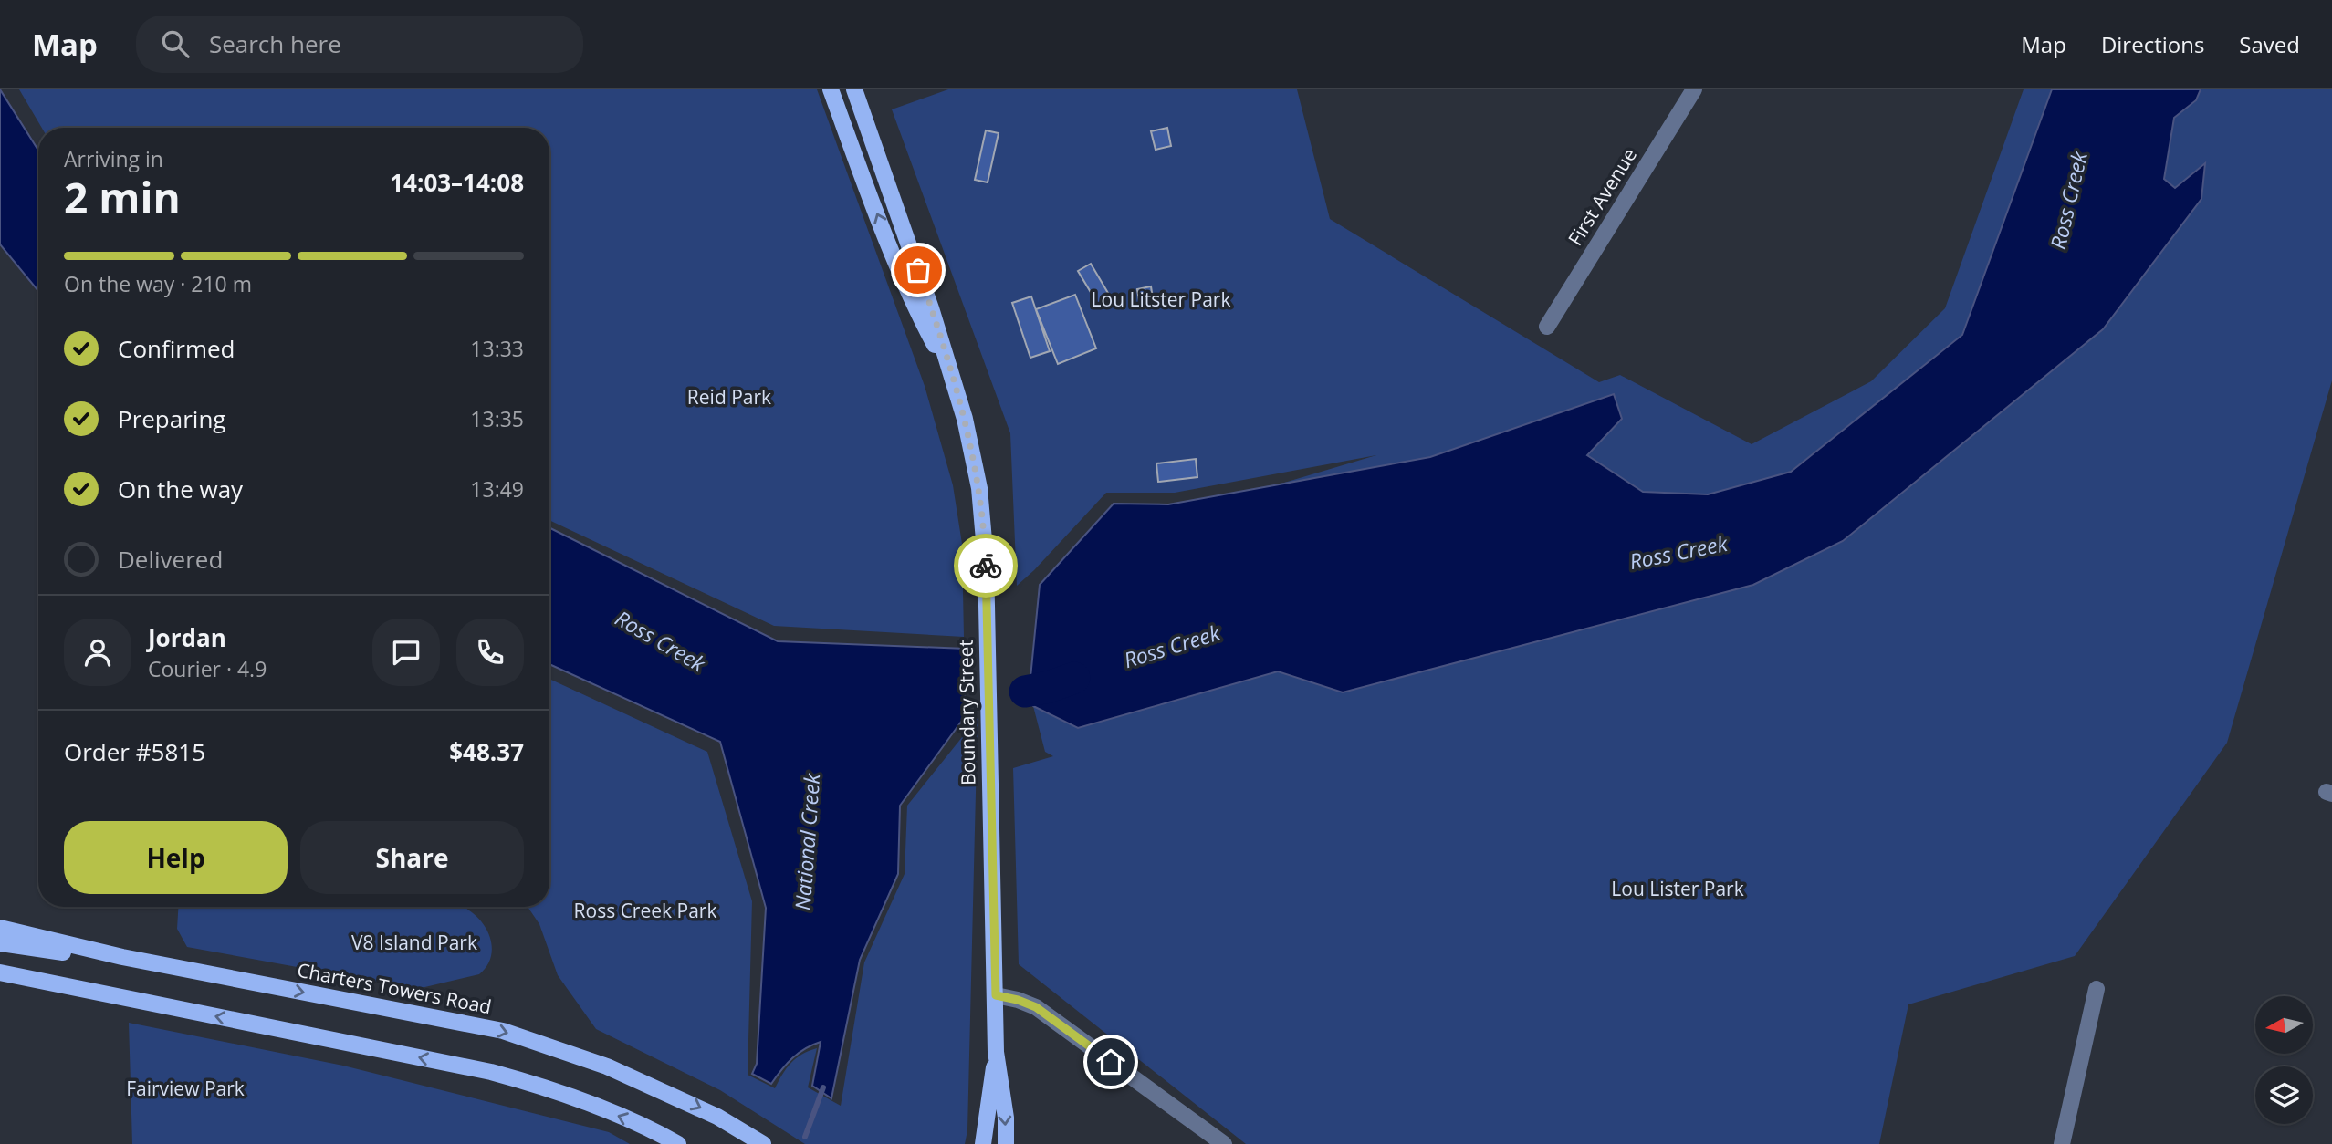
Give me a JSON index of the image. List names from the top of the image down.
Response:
{
  "streets": {
    "main road": ["Boundary Street", "Charters Towers Road"],
    "street": ["First Avenue"]
  },
  "water": ["Ross Creek", "National Creek"],
  "parks": [
    "Lou Litster Park",
    "Reid Park",
    "Lou Lister Park",
    "Ross Creek Park",
    "V8 Island Park",
    "Fairview Park"
  ],
  "north": "left",
  "page": {
    "header": "Map",
    "search": "Search here",
    "nav": ["Map", "Directions", "Saved"],
    "heading": ["2 min", "Arriving in", "14:03–14:08"],
    "panel": [
      "Jordan",
      "Courier · 4.9",
      "Order #5815",
      "$48.37"
    ],
    "bar": "On the way · 210 m",
    "list": [
      ["Confirmed", "13:33"],
      ["Preparing", "13:35"],
      ["On the way", "13:49"],
      "Delivered"
    ],
    "buttons": ["Help", "Share"]
  }
}
